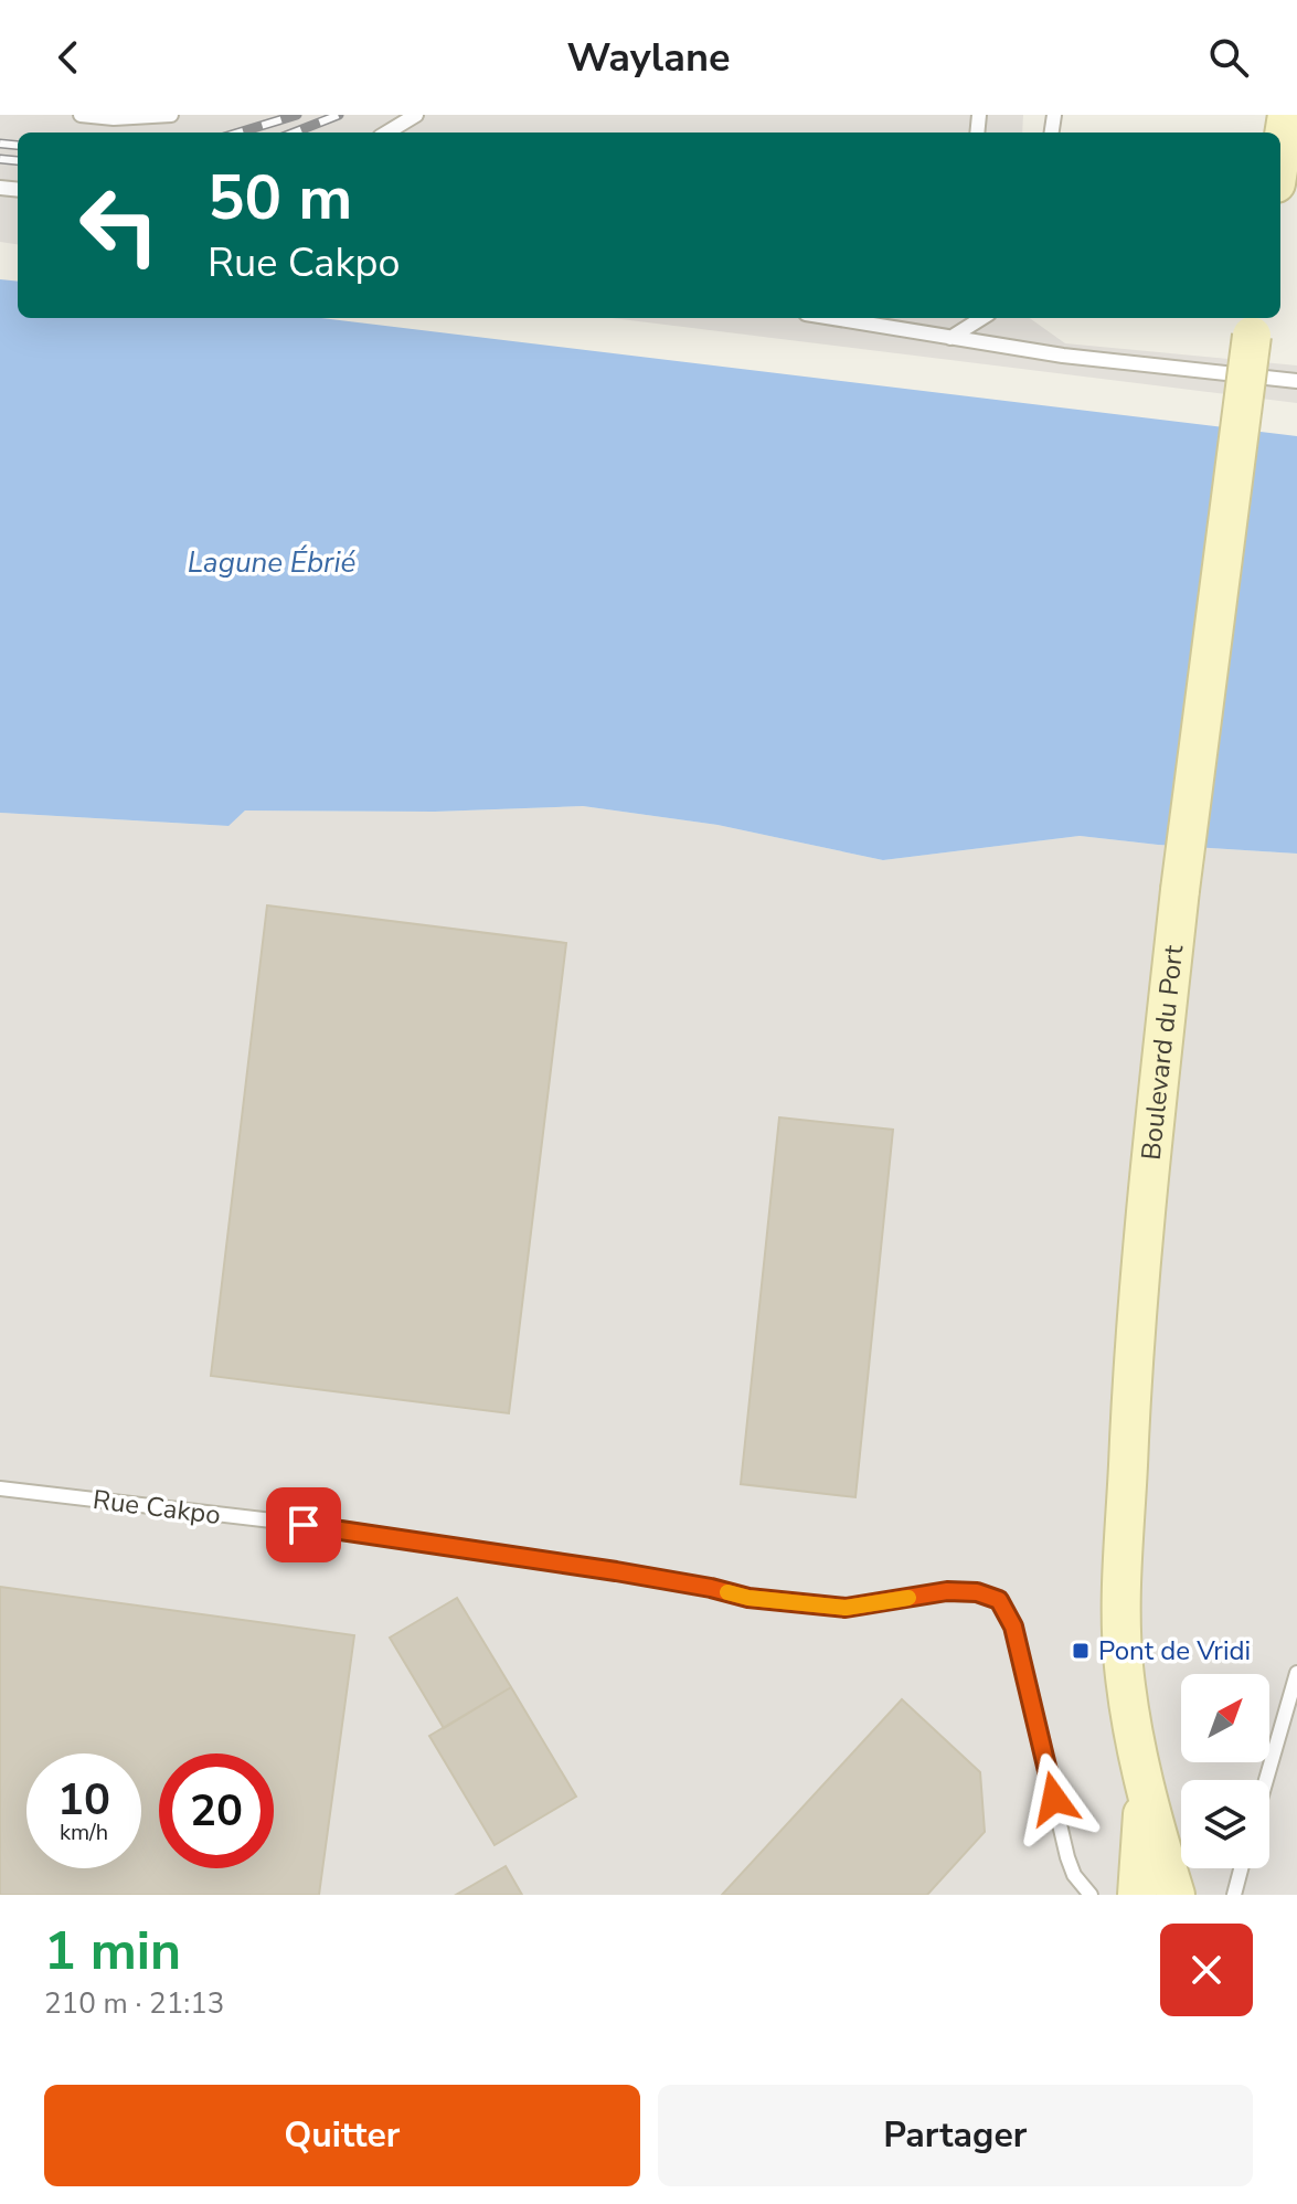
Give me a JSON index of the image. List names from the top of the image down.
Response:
{
  "streets": {
    "main road": ["Boulevard du Port"],
    "lane": ["Rue Cakpo"]
  },
  "water": ["Lagune Ébrié"],
  "places": {
    "transit": ["Pont de Vridi"]
  },
  "north": "top right",
  "page": {
    "header": "Waylane",
    "turn": ["50 m", "Rue Cakpo"],
    "speed": "10 km/h",
    "limit": "20",
    "heading": ["1 min", "210 m · 21:13"],
    "buttons": ["Quitter", "Partager"]
  }
}
